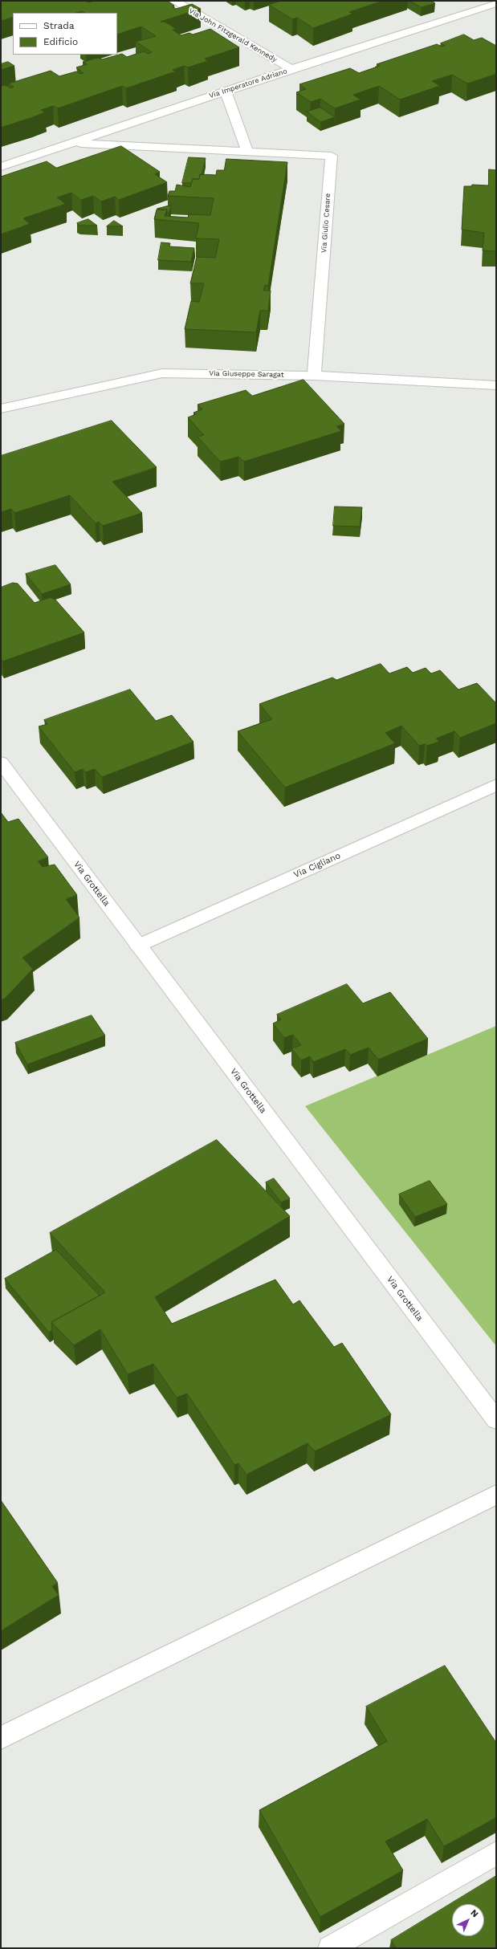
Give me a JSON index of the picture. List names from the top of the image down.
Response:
{
  "streets": {
    "street": [
      "Via John Fitzgerald Kennedy",
      "Via Imperatore Adriano",
      "Via Giulio Cesare",
      "Via Giuseppe Saragat",
      "Via Cigliano",
      "Via Grottella"
    ]
  },
  "crossings": [
    ["Via John Fitzgerald Kennedy", "Via Imperatore Adriano"],
    ["Via Imperatore Adriano", "Via Giulio Cesare"],
    ["Via Giulio Cesare", "Via Giuseppe Saragat"],
    ["Via Cigliano", "Via Grottella"]
  ],
  "legend": ["Strada", "Edificio"],
  "north": "top right"
}
